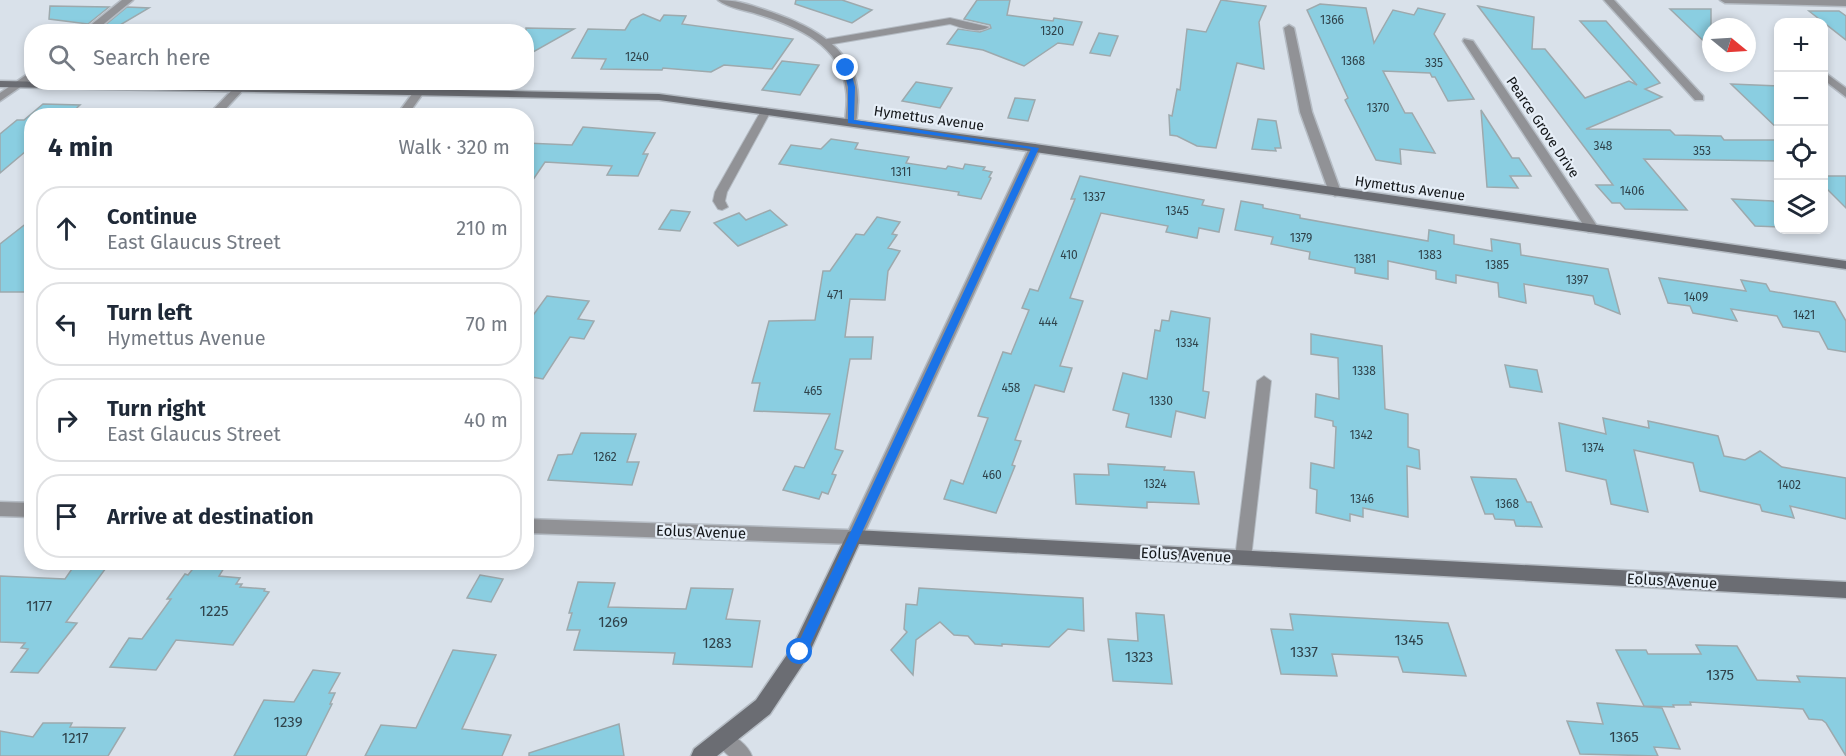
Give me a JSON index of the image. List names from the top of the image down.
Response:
{
  "streets": {
    "street": ["Hymettus Avenue", "Pearce Grove Drive", "Eolus Avenue"]
  },
  "crossings": [
    ["Hymettus Avenue", "Pearce Grove Drive"]
  ],
  "house_numbers": [
    "1366",
    "1320",
    "1240",
    "1368",
    "335",
    "1370",
    "348",
    "353",
    "1311",
    "1406",
    "1337",
    "1345",
    "1379",
    "410",
    "1383",
    "1381",
    "1385",
    "1397",
    "471",
    "1409",
    "1421",
    "444",
    "1334",
    "1338",
    "458",
    "465",
    "1330",
    "1342",
    "1374",
    "1262",
    "460",
    "1324",
    "1402",
    "1346",
    "1368",
    "1177",
    "1225",
    "1269",
    "1345",
    "1283",
    "1337",
    "1323",
    "1375",
    "1239",
    "1365",
    "1217"
  ],
  "north": "right",
  "page": {
    "map_buttons": ["+", "−"],
    "search": "Search here",
    "heading": ["4 min", "Walk · 320 m"],
    "list": [
      ["Continue", "East Glaucus Street", "210 m"],
      ["Turn left", "Hymettus Avenue", "70 m"],
      ["Turn right", "East Glaucus Street", "40 m"],
      "Arrive at destination"
    ]
  }
}
